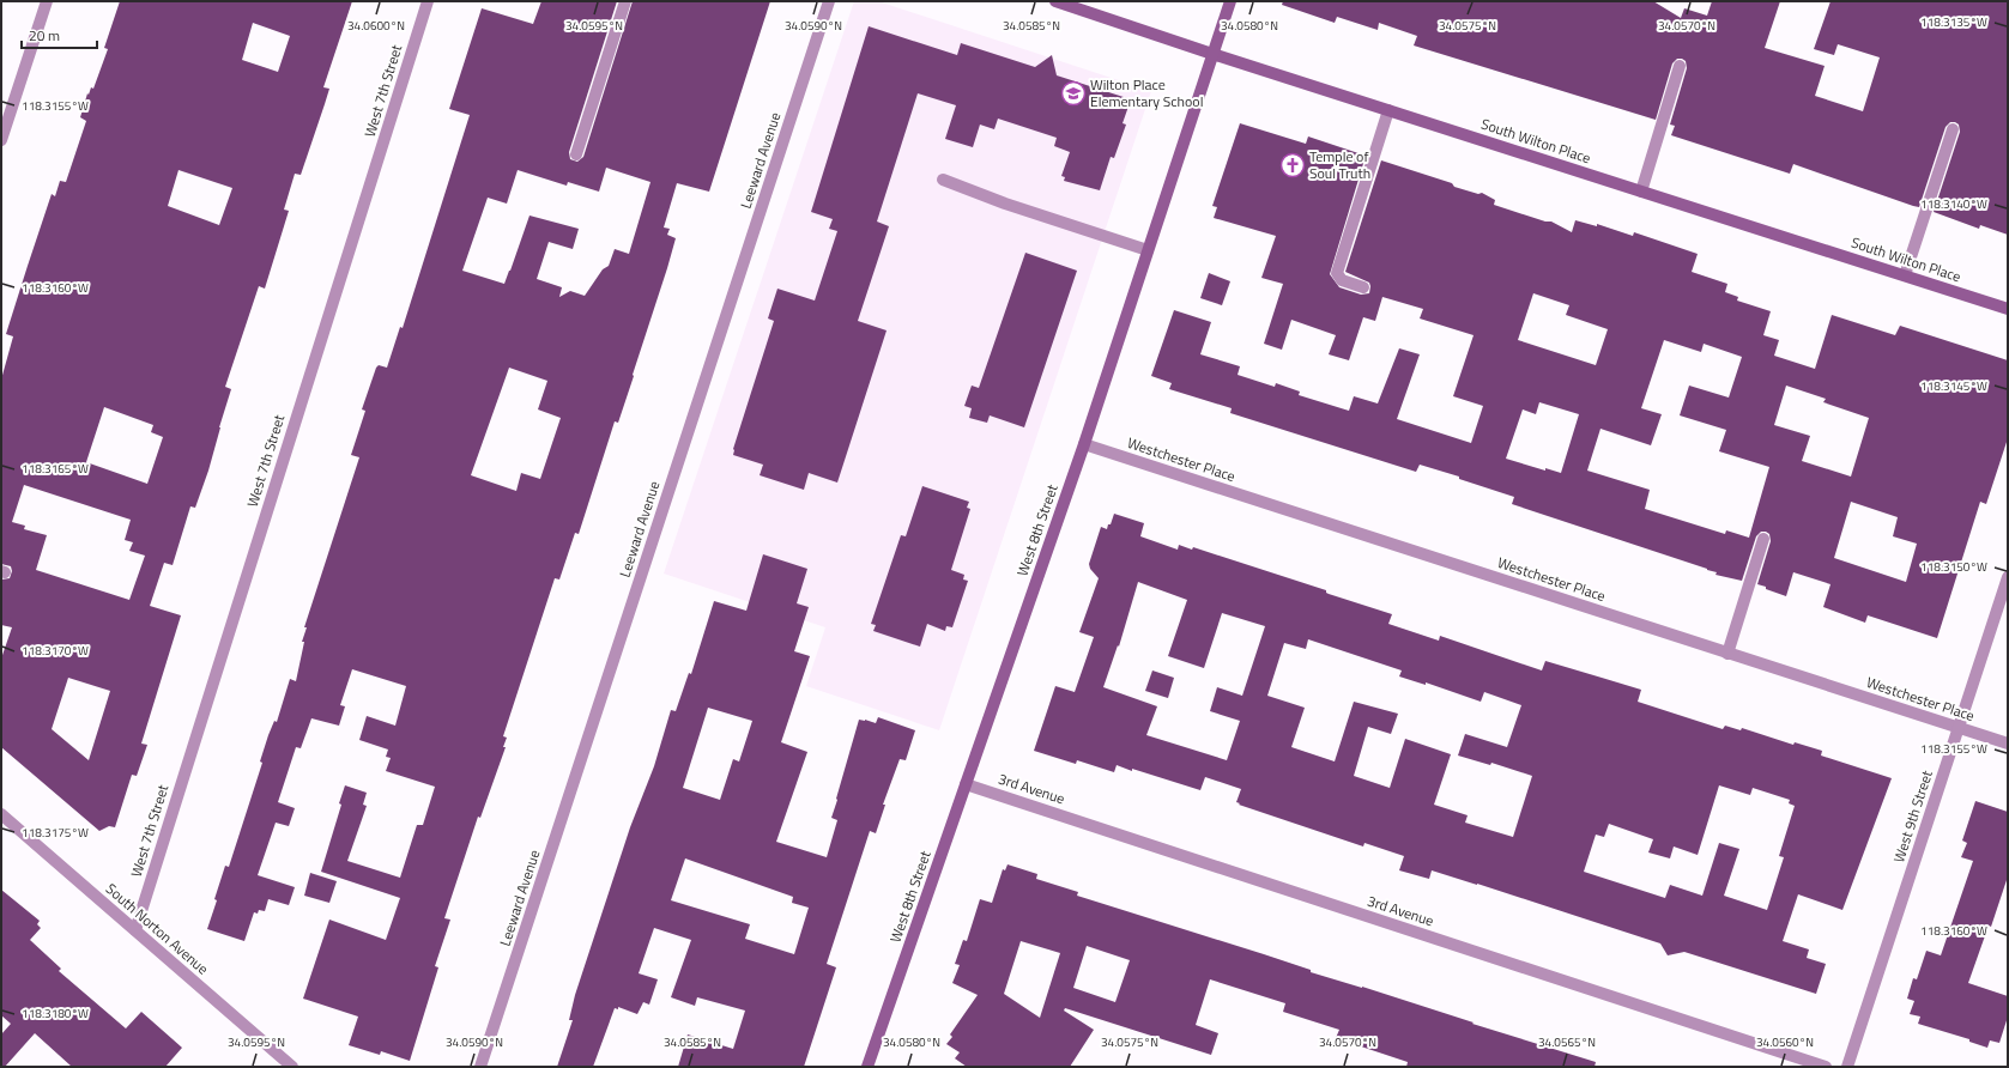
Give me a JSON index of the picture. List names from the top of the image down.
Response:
{
  "streets": {
    "main road": ["South Wilton Place", "West 8th Street"],
    "street": [
      "West 7th Street",
      "Leeward Avenue",
      "Westchester Place",
      "3rd Avenue",
      "West 9th Street",
      "South Norton Avenue"
    ]
  },
  "crossings": [
    ["West 7th Street", "South Norton Avenue"],
    ["South Wilton Place", "West 8th Street"],
    ["Westchester Place", "West 8th Street"],
    ["Westchester Place", "West 9th Street"],
    ["West 8th Street", "3rd Avenue"]
  ],
  "places": {
    "school or university": ["Wilton Place Elementary School"],
    "church": ["Temple of Soul Truth"]
  },
  "scale_bar": "20 m",
  "coordinates": [
    "118.3135°W",
    "34.0600°N",
    "34.0595°N",
    "34.0590°N",
    "34.0585°N",
    "34.0580°N",
    "34.0575°N",
    "34.0570°N",
    "118.3155°W",
    "118.3140°W",
    "118.3160°W",
    "118.3145°W",
    "118.3165°W",
    "118.3150°W",
    "118.3170°W",
    "118.3175°W",
    "118.3180°W",
    "34.0565°N",
    "34.0560°N"
  ]
}
